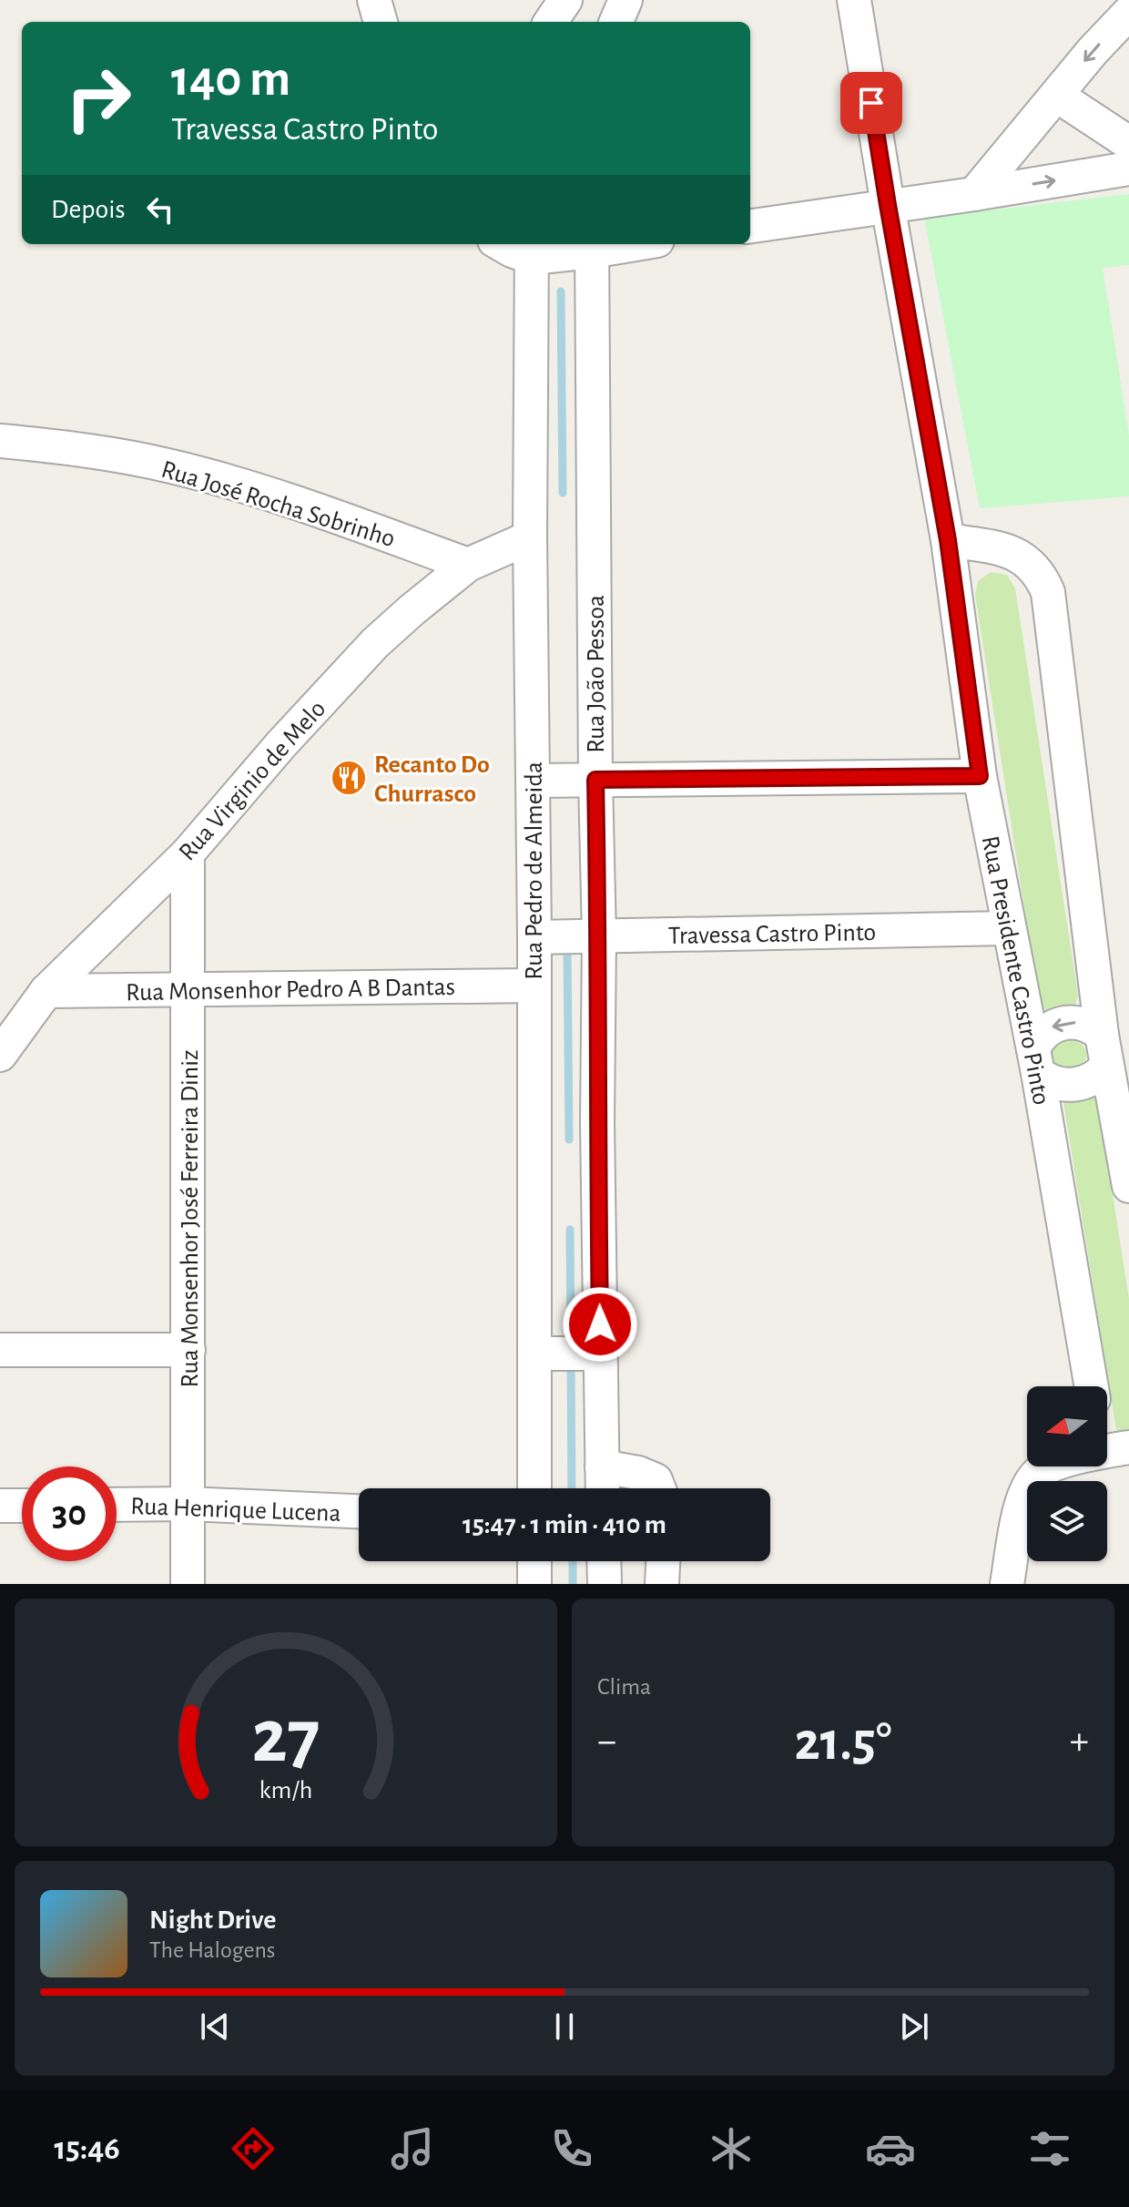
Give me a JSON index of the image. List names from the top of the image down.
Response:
{
  "streets": {
    "street": [
      "Rua José Rocha Sobrinho",
      "Rua João Pessoa",
      "Rua Virginio de Melo",
      "Rua Pedro de Almeida",
      "Travessa Castro Pinto",
      "Rua Presidente Castro Pinto",
      "Rua Monsenhor Pedro A B Dantas",
      "Rua Monsenhor José Ferreira Diniz",
      "Rua Henrique Lucena"
    ]
  },
  "crossings": [
    ["Rua José Rocha Sobrinho", "Rua Virginio de Melo"],
    ["Rua João Pessoa", "Travessa Castro Pinto"],
    ["Rua Virginio de Melo", "Rua Pedro de Almeida"],
    ["Rua Virginio de Melo", "Rua Monsenhor Pedro A B Dantas"],
    ["Rua Virginio de Melo", "Rua Monsenhor José Ferreira Diniz"],
    ["Rua Pedro de Almeida", "Travessa Castro Pinto"],
    ["Rua Pedro de Almeida", "Rua Monsenhor Pedro A B Dantas"],
    ["Travessa Castro Pinto", "Rua Presidente Castro Pinto"],
    ["Rua Monsenhor Pedro A B Dantas", "Rua Monsenhor José Ferreira Diniz"],
    ["Rua Monsenhor José Ferreira Diniz", "Rua Henrique Lucena"]
  ],
  "places": {
    "restaurant": ["Recanto Do Churrasco"]
  },
  "north": "left",
  "page": {
    "turn": ["140 m", "Travessa Castro Pinto"],
    "then": "Depois",
    "limit": "30",
    "trip": "15:47 · 1 min · 410 m",
    "tile": "Clima",
    "heat": ["−", "21.5°", "+"],
    "song": ["Night Drive", "The Halogens"],
    "tabs": "15:46",
    "gauge": ["27", "km/h"]
  }
}
